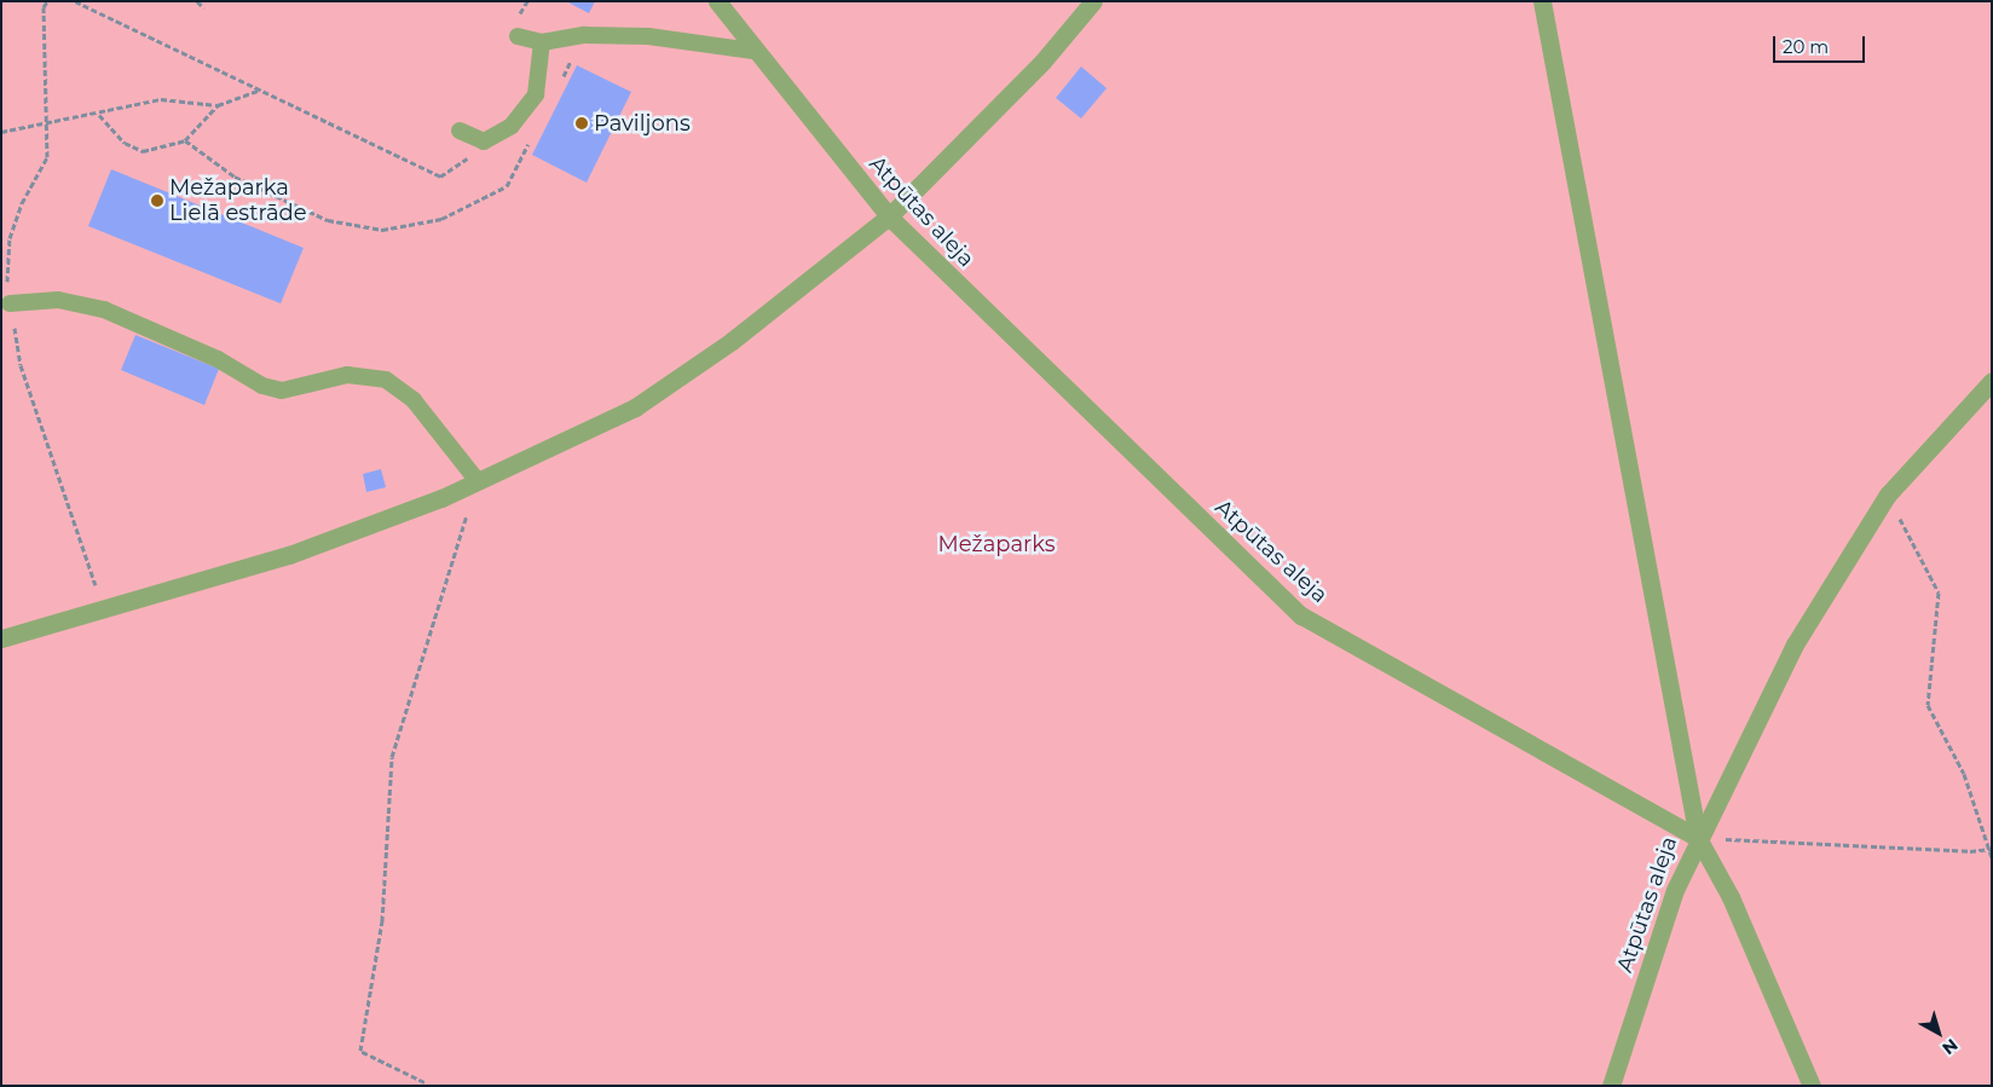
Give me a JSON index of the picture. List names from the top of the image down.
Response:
{
  "streets": {
    "street": ["Atpūtas aleja"]
  },
  "parks": ["Mežaparks"],
  "places": ["Paviljons", "Mežaparka Lielā estrāde"],
  "scale_bar": "20 m",
  "north": "bottom right"
}
